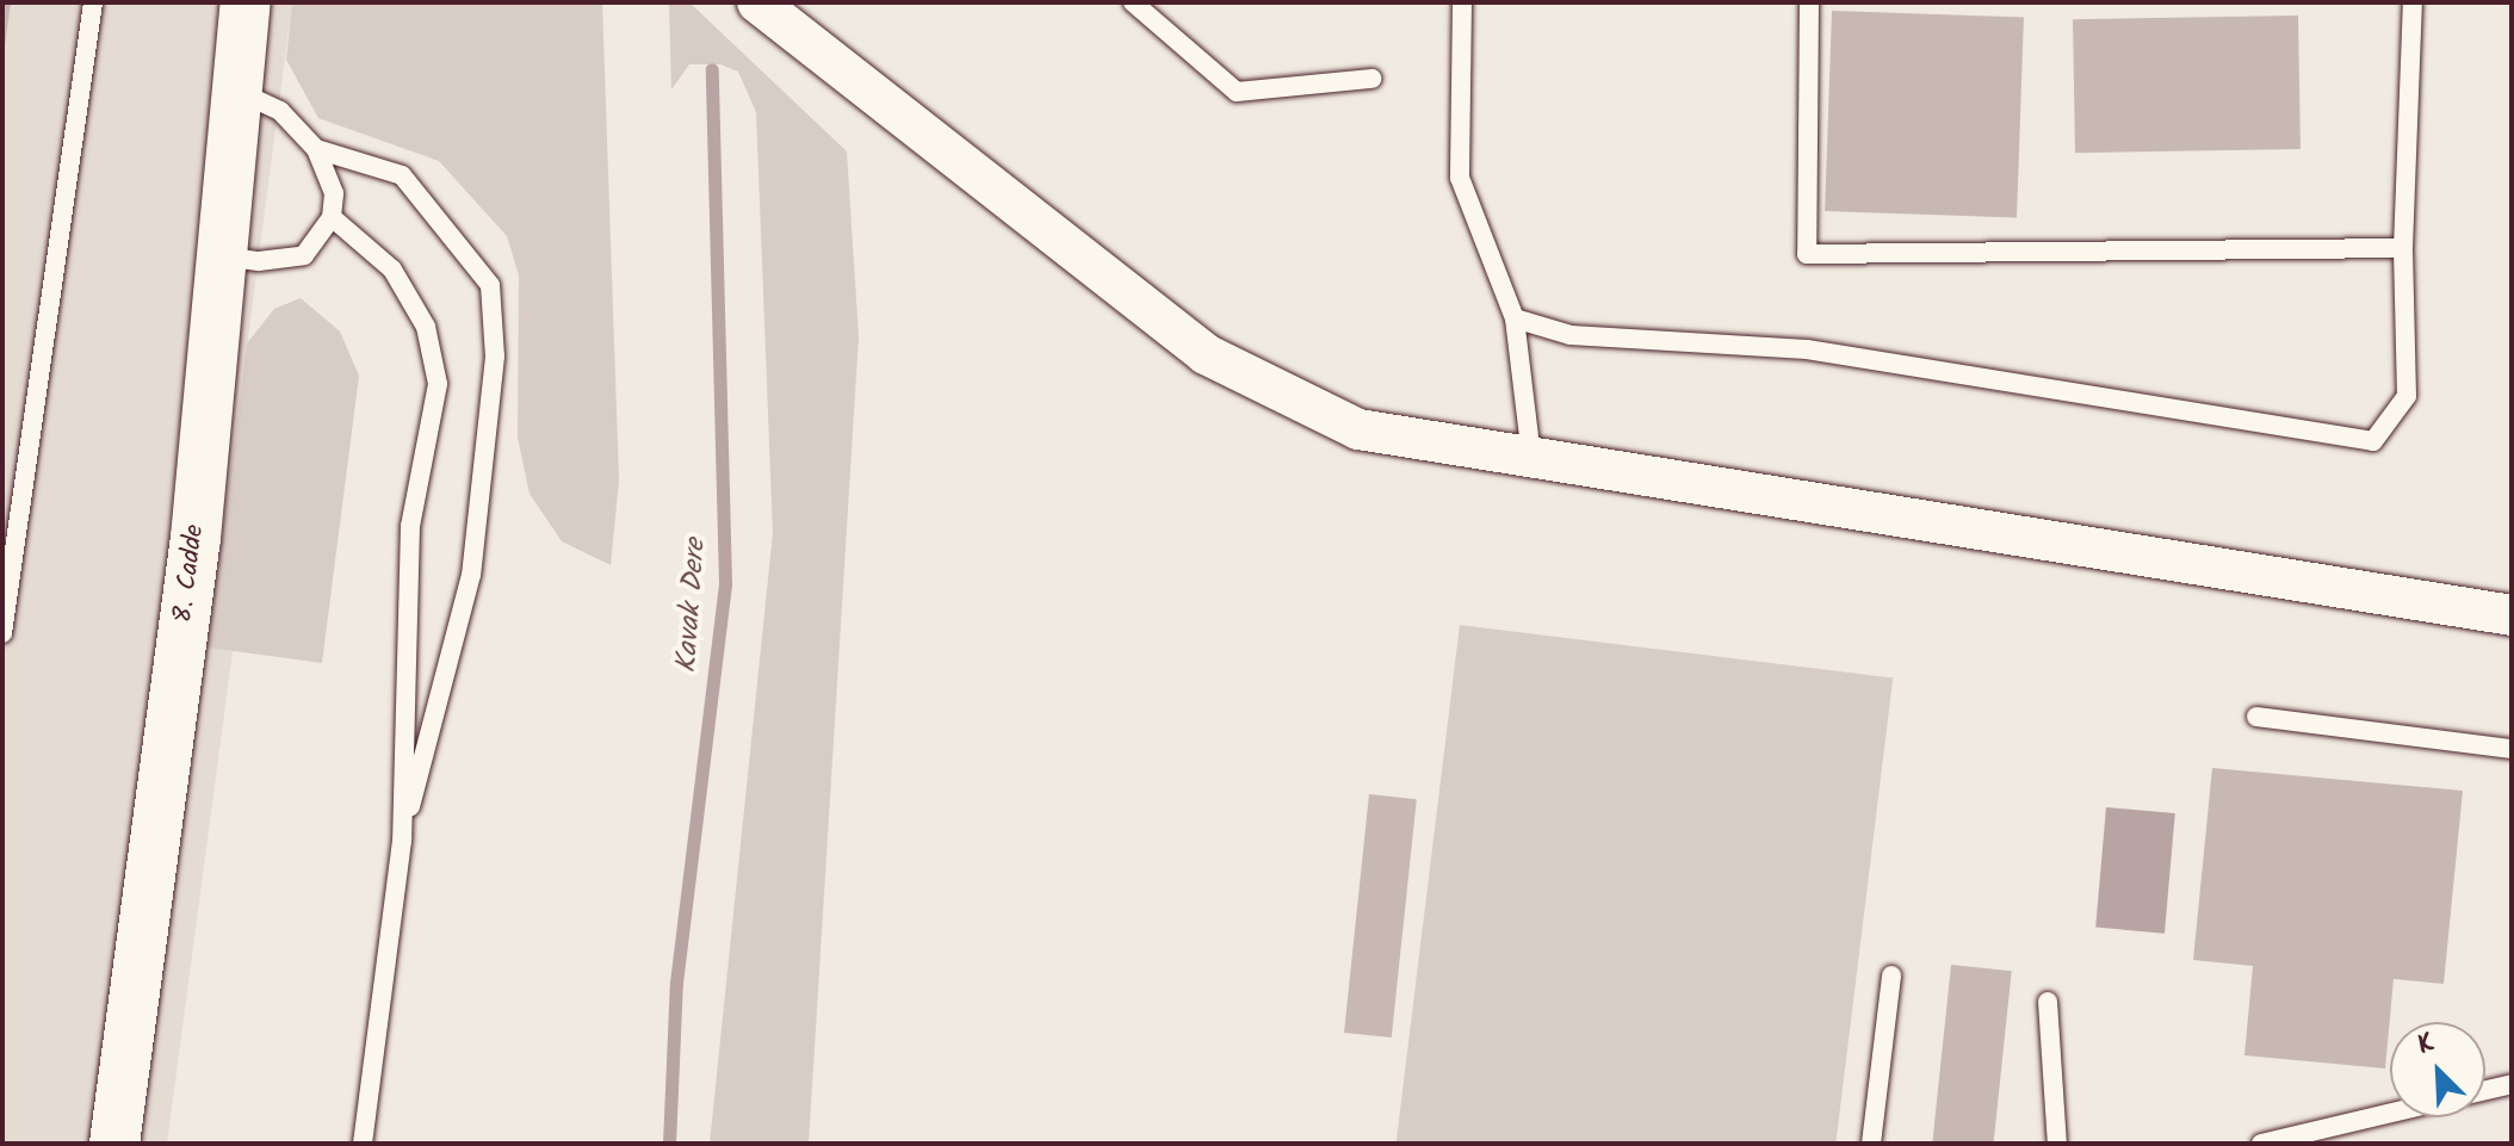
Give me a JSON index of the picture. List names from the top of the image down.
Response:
{
  "streets": {
    "street": ["8. Cadde"]
  },
  "water": ["Kavak Dere"],
  "north": "top left"
}
